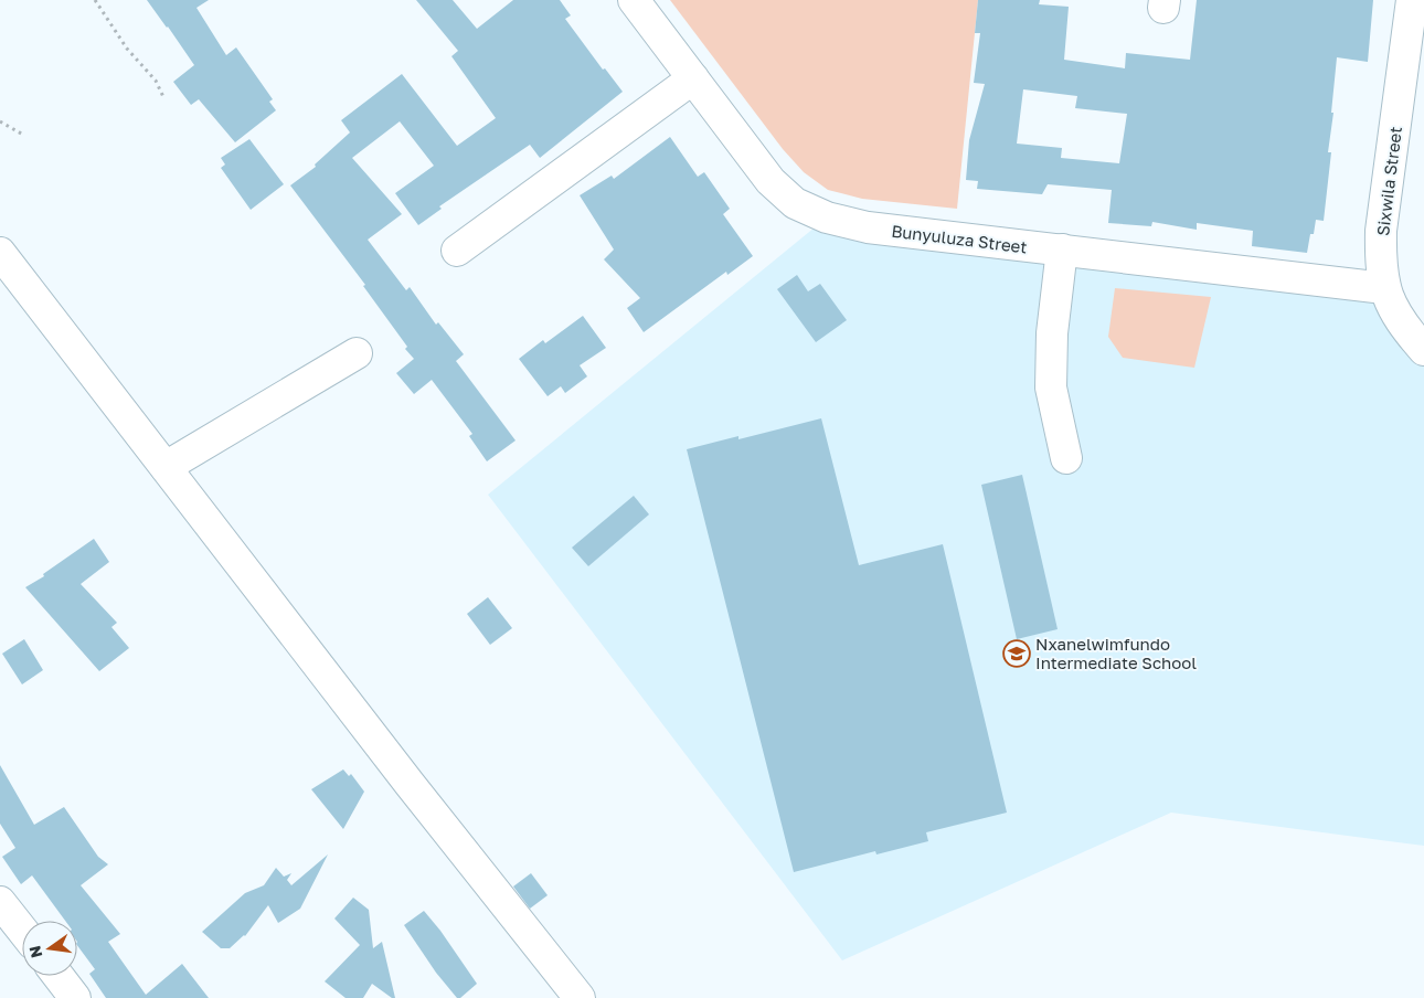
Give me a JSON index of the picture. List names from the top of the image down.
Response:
{
  "streets": {
    "street": ["Sixwila Street", "Bunyuluza Street"]
  },
  "crossings": [
    ["Sixwila Street", "Bunyuluza Street"]
  ],
  "places": {
    "school or university": ["Nxanelwimfundo Intermediate School"]
  },
  "north": "left"
}
